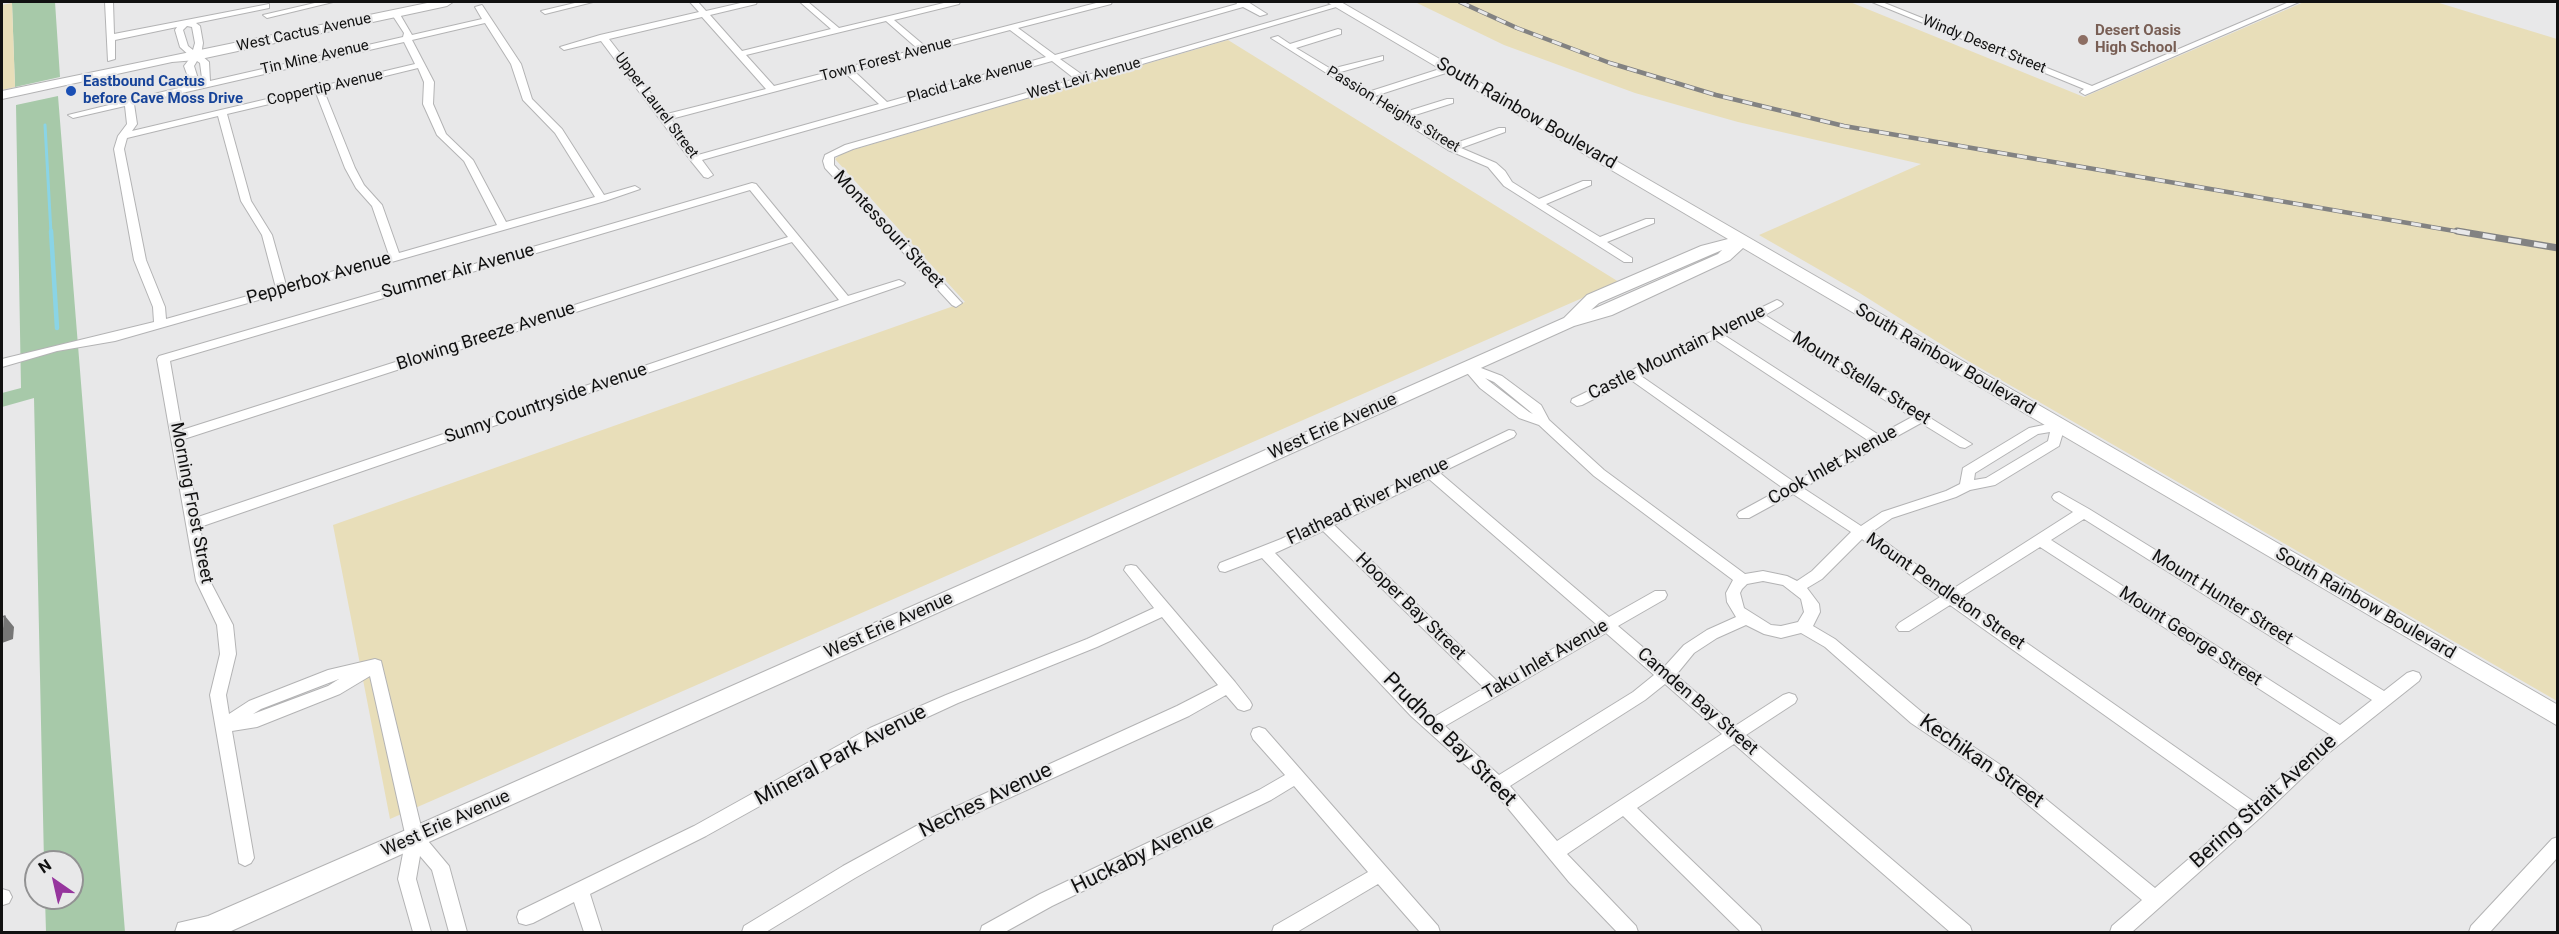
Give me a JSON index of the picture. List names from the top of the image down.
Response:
{
  "streets": {
    "street": [
      "West Cactus Avenue",
      "Windy Desert Street",
      "Tin Mine Avenue",
      "Town Forest Avenue",
      "West Levi Avenue",
      "Placid Lake Avenue",
      "Coppertip Avenue",
      "Upper Laurel Street",
      "Passion Heights Street",
      "South Rainbow Boulevard",
      "Montessouri Street",
      "Summer Air Avenue",
      "Pepperbox Avenue",
      "Blowing Breeze Avenue",
      "Castle Mountain Avenue",
      "Mount Stellar Street",
      "Sunny Countryside Avenue",
      "West Erie Avenue",
      "Cook Inlet Avenue",
      "Flathead River Avenue",
      "Morning Frost Street",
      "Mount Pendleton Street",
      "Mount Hunter Street",
      "Hooper Bay Street",
      "Mount George Street",
      "Taku Inlet Avenue",
      "Camden Bay Street",
      "Prudhoe Bay Street",
      "Mineral Park Avenue",
      "Kechikan Street",
      "Neches Avenue",
      "Bering Strait Avenue",
      "Huckaby Avenue"
    ]
  },
  "crossings": [
    ["Town Forest Avenue", "Upper Laurel Street"],
    ["West Levi Avenue", "South Rainbow Boulevard"],
    ["West Levi Avenue", "Montessouri Street"],
    ["Placid Lake Avenue", "Upper Laurel Street"],
    ["South Rainbow Boulevard", "West Erie Avenue"],
    ["Summer Air Avenue", "Blowing Breeze Avenue"],
    ["Summer Air Avenue", "Morning Frost Street"],
    ["Blowing Breeze Avenue", "Morning Frost Street"],
    ["Castle Mountain Avenue", "Mount Stellar Street"],
    ["Castle Mountain Avenue", "Mount Pendleton Street"],
    ["Mount Stellar Street", "Cook Inlet Avenue"],
    ["Sunny Countryside Avenue", "Morning Frost Street"],
    ["Cook Inlet Avenue", "Mount Pendleton Street"],
    ["Flathead River Avenue", "Hooper Bay Street"],
    ["Flathead River Avenue", "Camden Bay Street"],
    ["Flathead River Avenue", "Prudhoe Bay Street"],
    ["Mount Pendleton Street", "Bering Strait Avenue"],
    ["Mount Hunter Street", "Bering Strait Avenue"],
    ["Hooper Bay Street", "Taku Inlet Avenue"],
    ["Mount George Street", "Bering Strait Avenue"],
    ["Taku Inlet Avenue", "Camden Bay Street"],
    ["Taku Inlet Avenue", "Prudhoe Bay Street"],
    ["Kechikan Street", "Bering Strait Avenue"]
  ],
  "places": ["Desert Oasis High School", "Eastbound Cactus before Cave Moss Drive"],
  "north": "top left"
}
